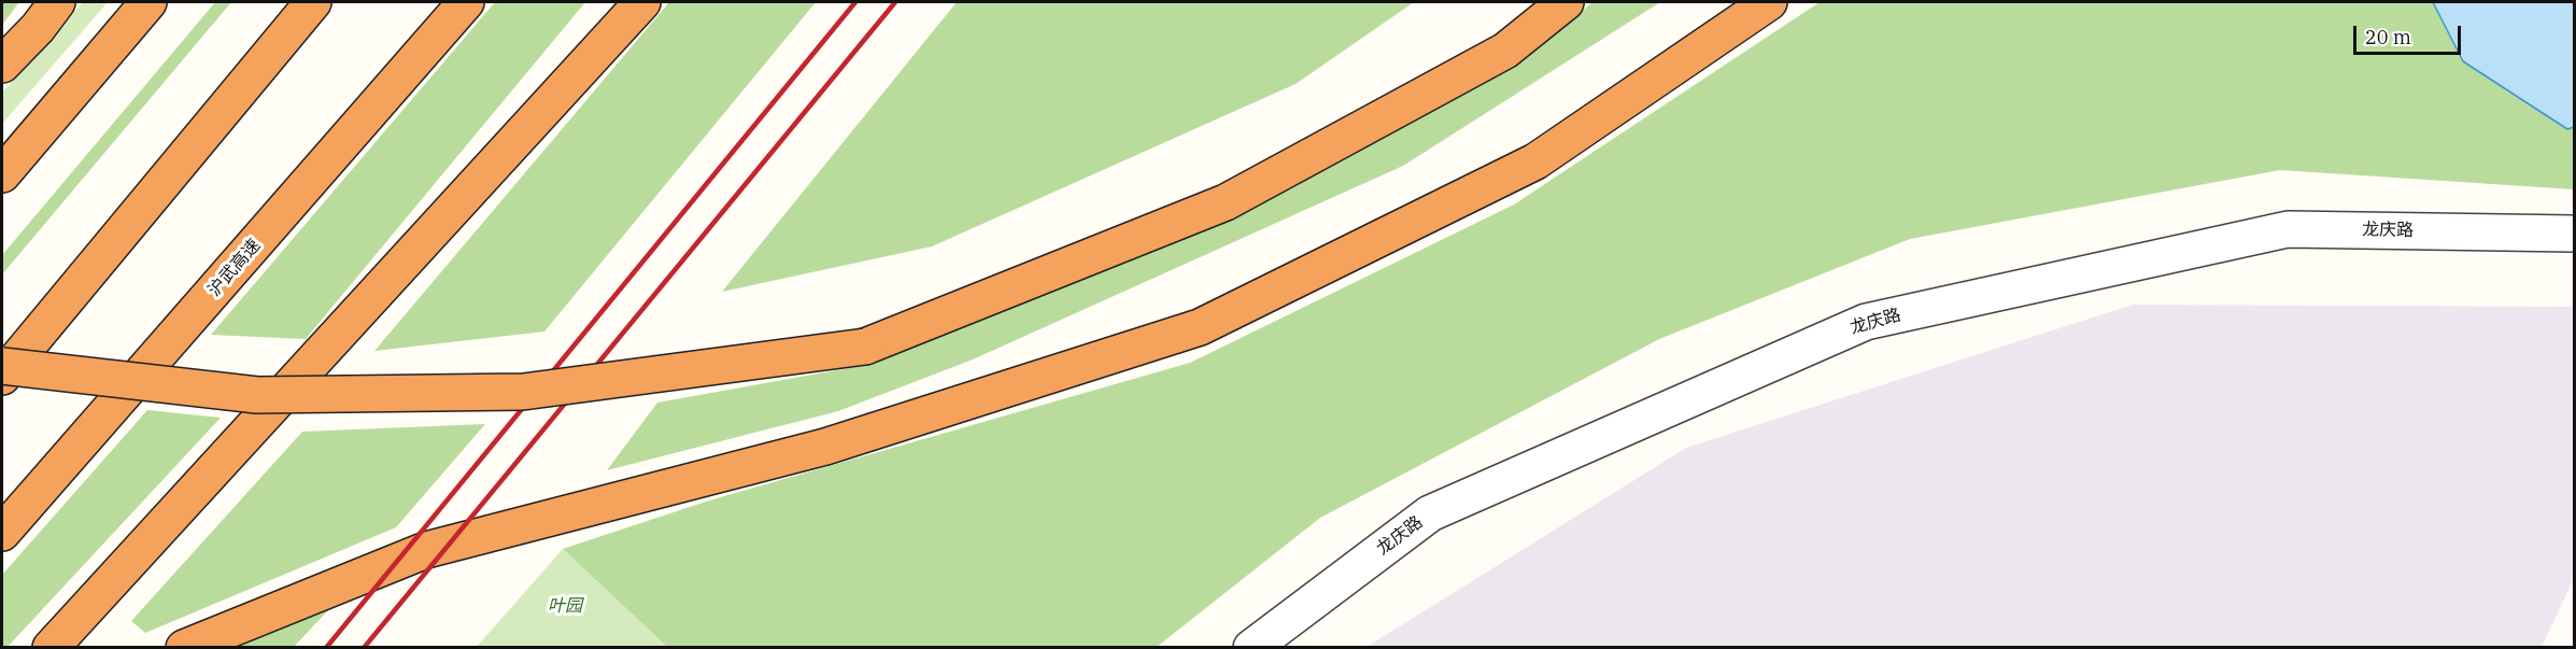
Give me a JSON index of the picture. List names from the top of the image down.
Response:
{
  "streets": {
    "highway": ["沪武高速"],
    "street": ["龙庆路"]
  },
  "parks": ["叶园"],
  "scale_bar": "20 m"
}
